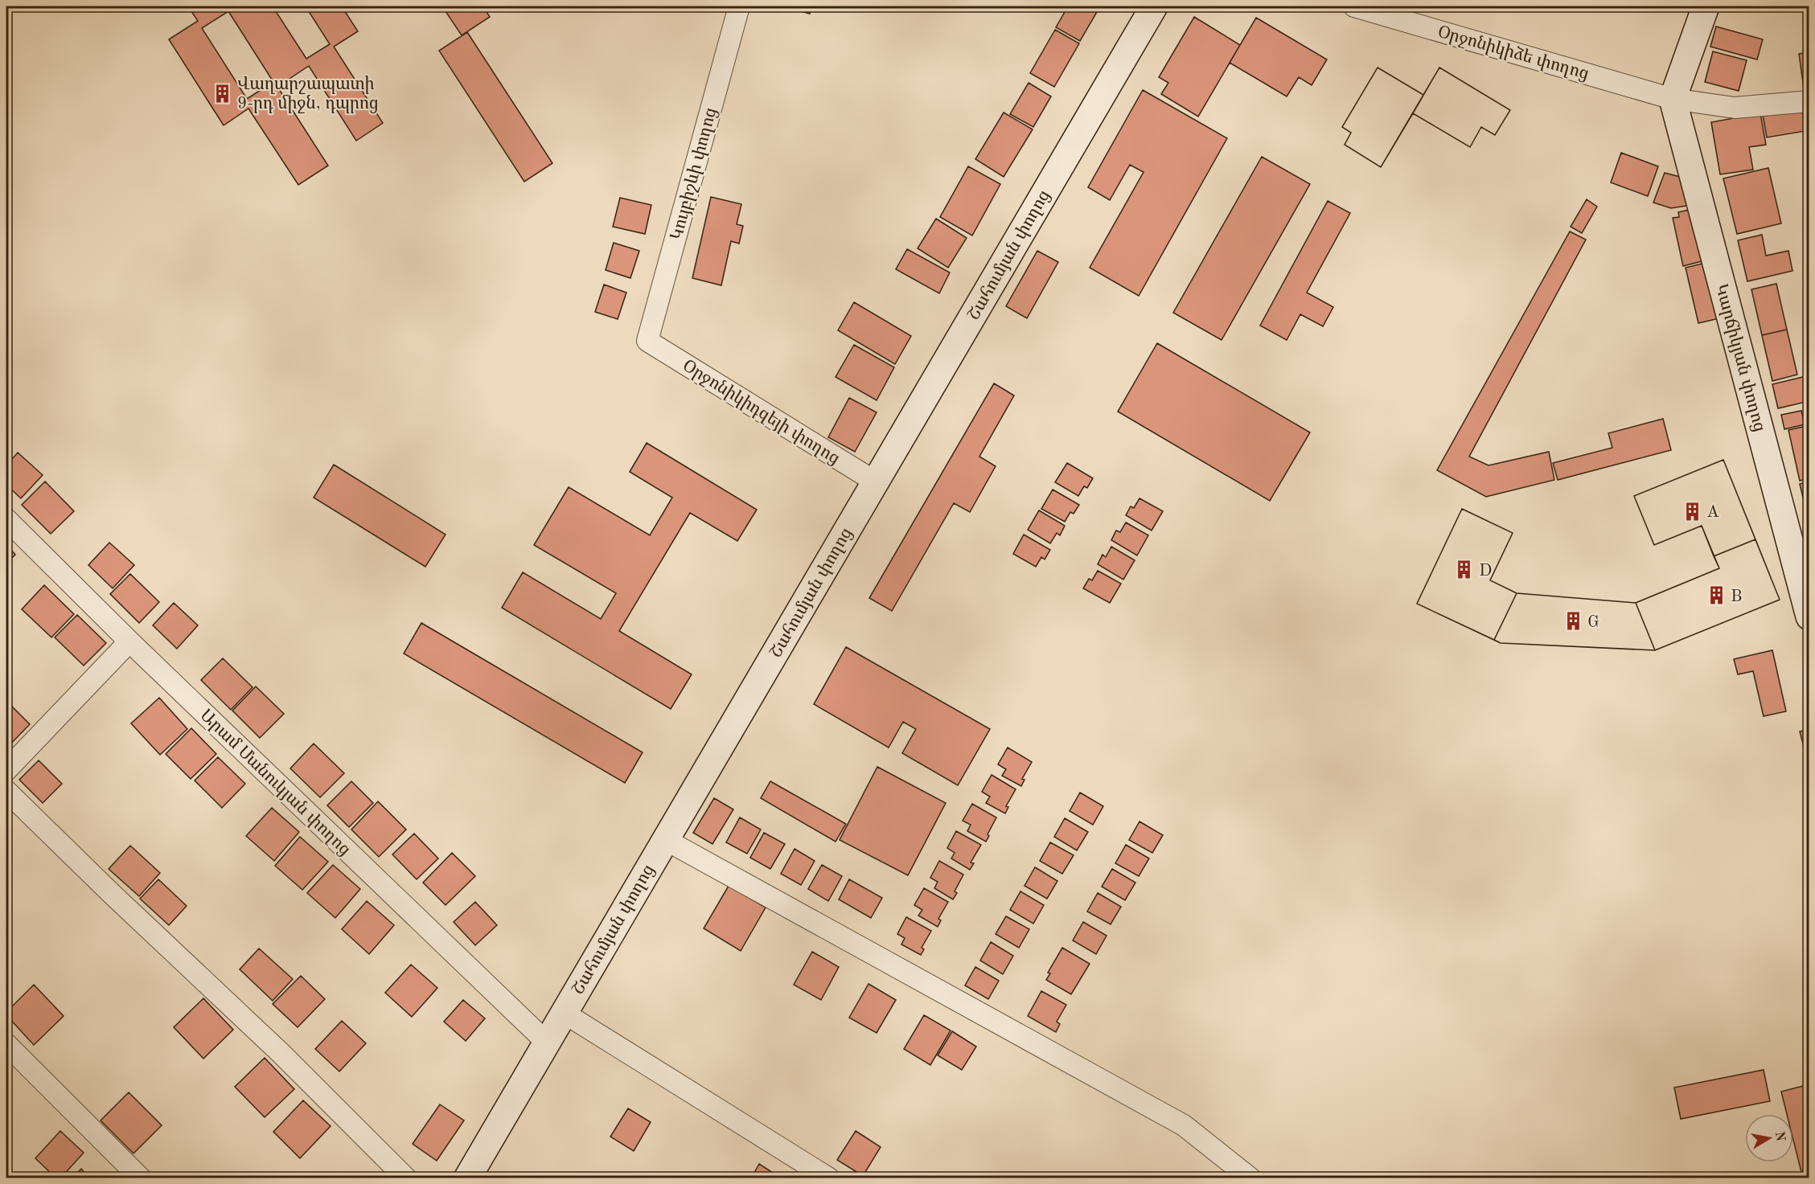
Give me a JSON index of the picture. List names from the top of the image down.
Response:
{
  "streets": {
    "main road": ["Շահումյան փողոց", "Կարճիկյան փողոց"],
    "street": [
      "Օրջոնիկիձե փողոց",
      "Կույբիշևի փողոց",
      "Օրջոնիկիդզեյի փողոց",
      "Արամ Մանուկյան փողոց"
    ]
  },
  "crossings": [
    ["Օրջոնիկիձե փողոց", "Կարճիկյան փողոց"],
    ["Կույբիշևի փողոց", "Օրջոնիկիդզեյի փողոց"],
    ["Շահումյան փողոց", "Օրջոնիկիդզեյի փողոց"],
    ["Շահումյան փողոց", "Արամ Մանուկյան փողոց"]
  ],
  "places": {
    "building": [
      "Վաղարշապատի 9-րդ միջն, դպրոց",
      "A",
      "D",
      "B",
      "G"
    ]
  },
  "north": "right"
}
